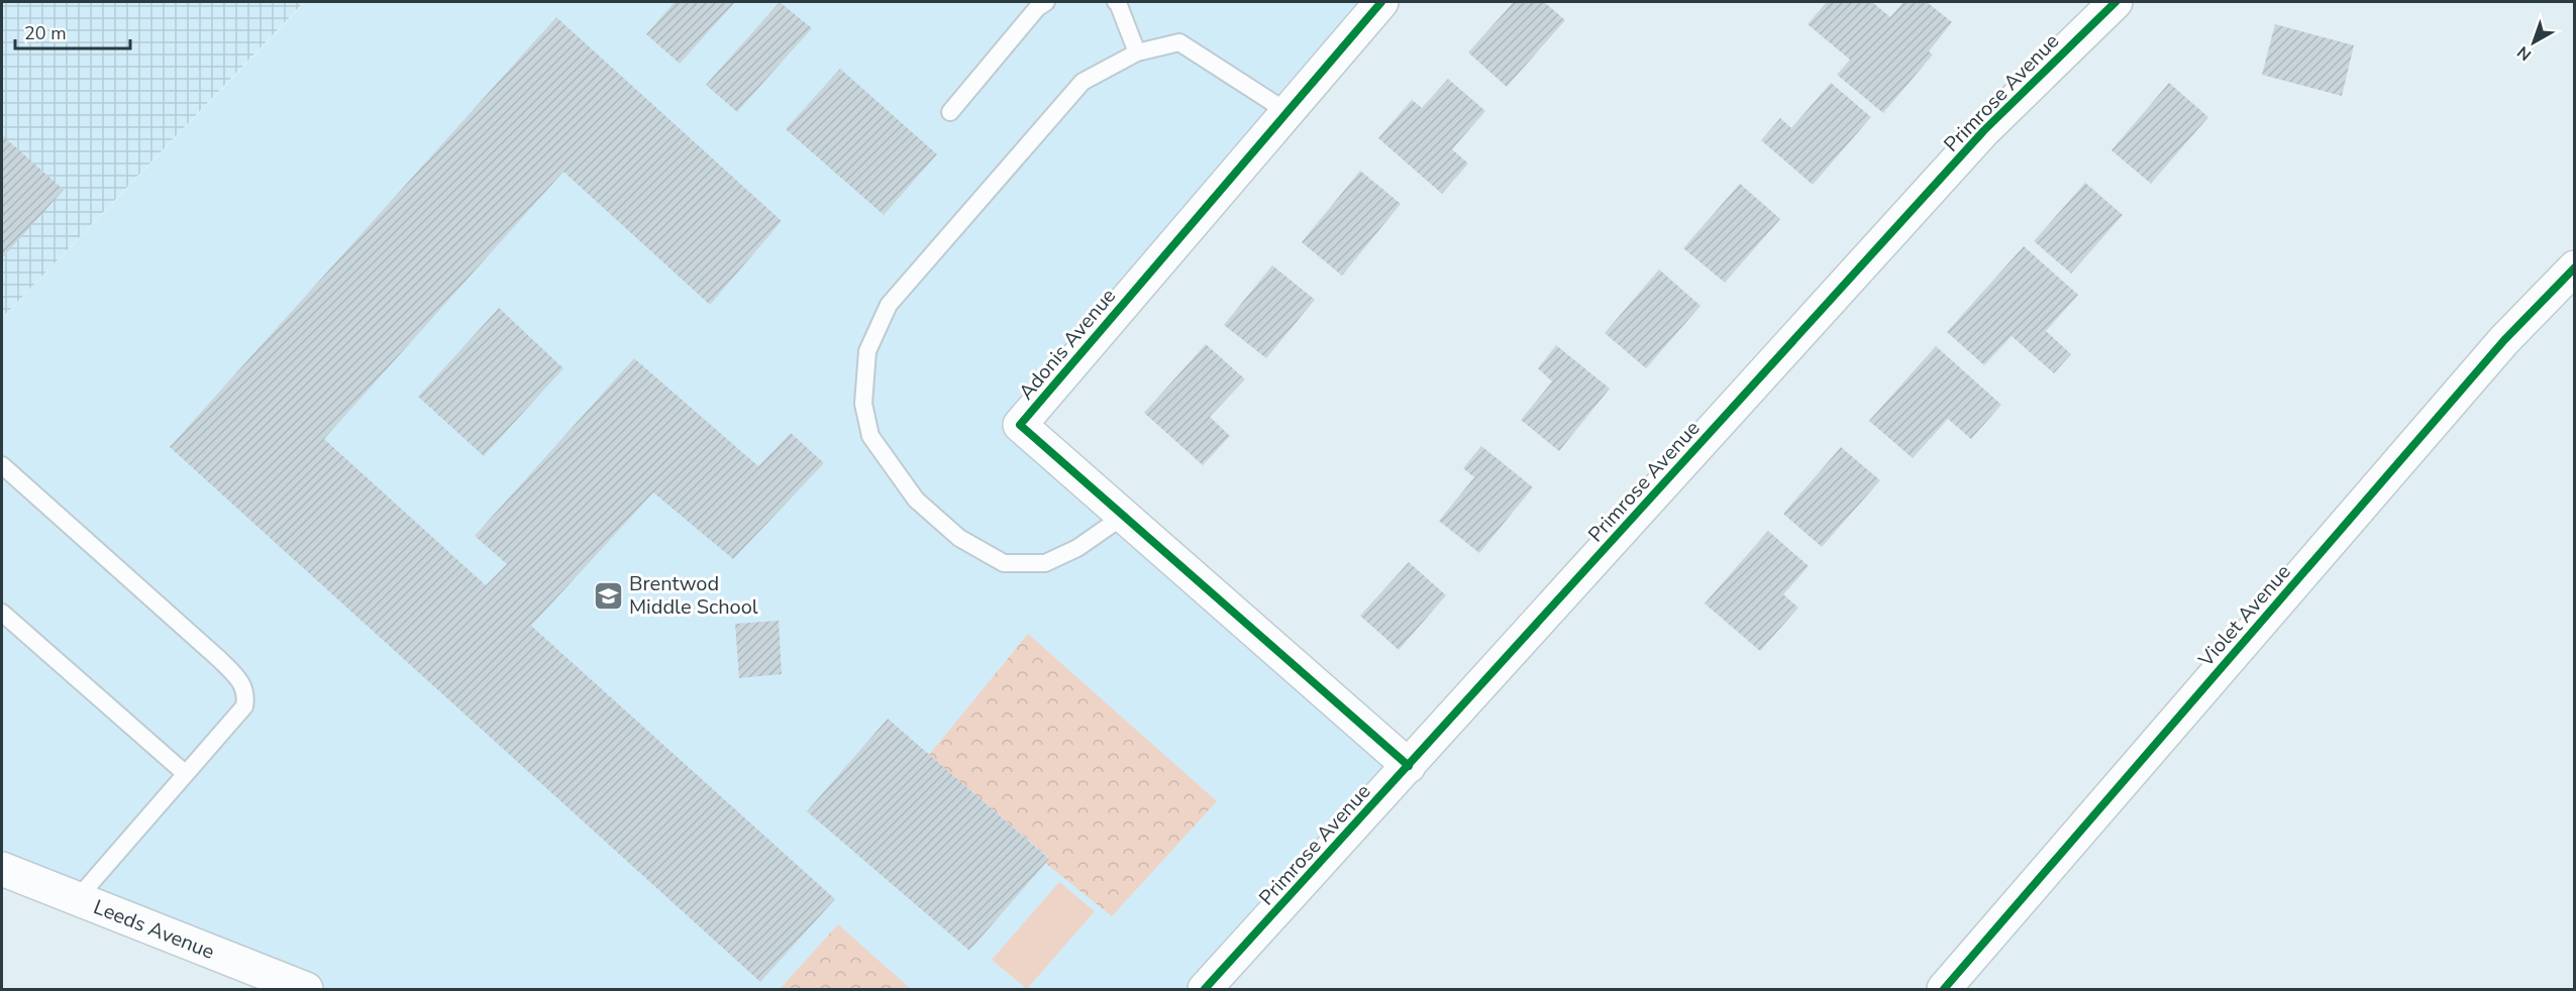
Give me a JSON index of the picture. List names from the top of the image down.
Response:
{
  "streets": {
    "street": [
      "Primrose Avenue",
      "Adonis Avenue",
      "Violet Avenue",
      "Leeds Avenue"
    ]
  },
  "crossings": [
    ["Primrose Avenue", "Adonis Avenue"]
  ],
  "places": {
    "school or university": ["Brentwod Middle School"]
  },
  "scale_bar": "20 m",
  "north": "bottom left"
}
